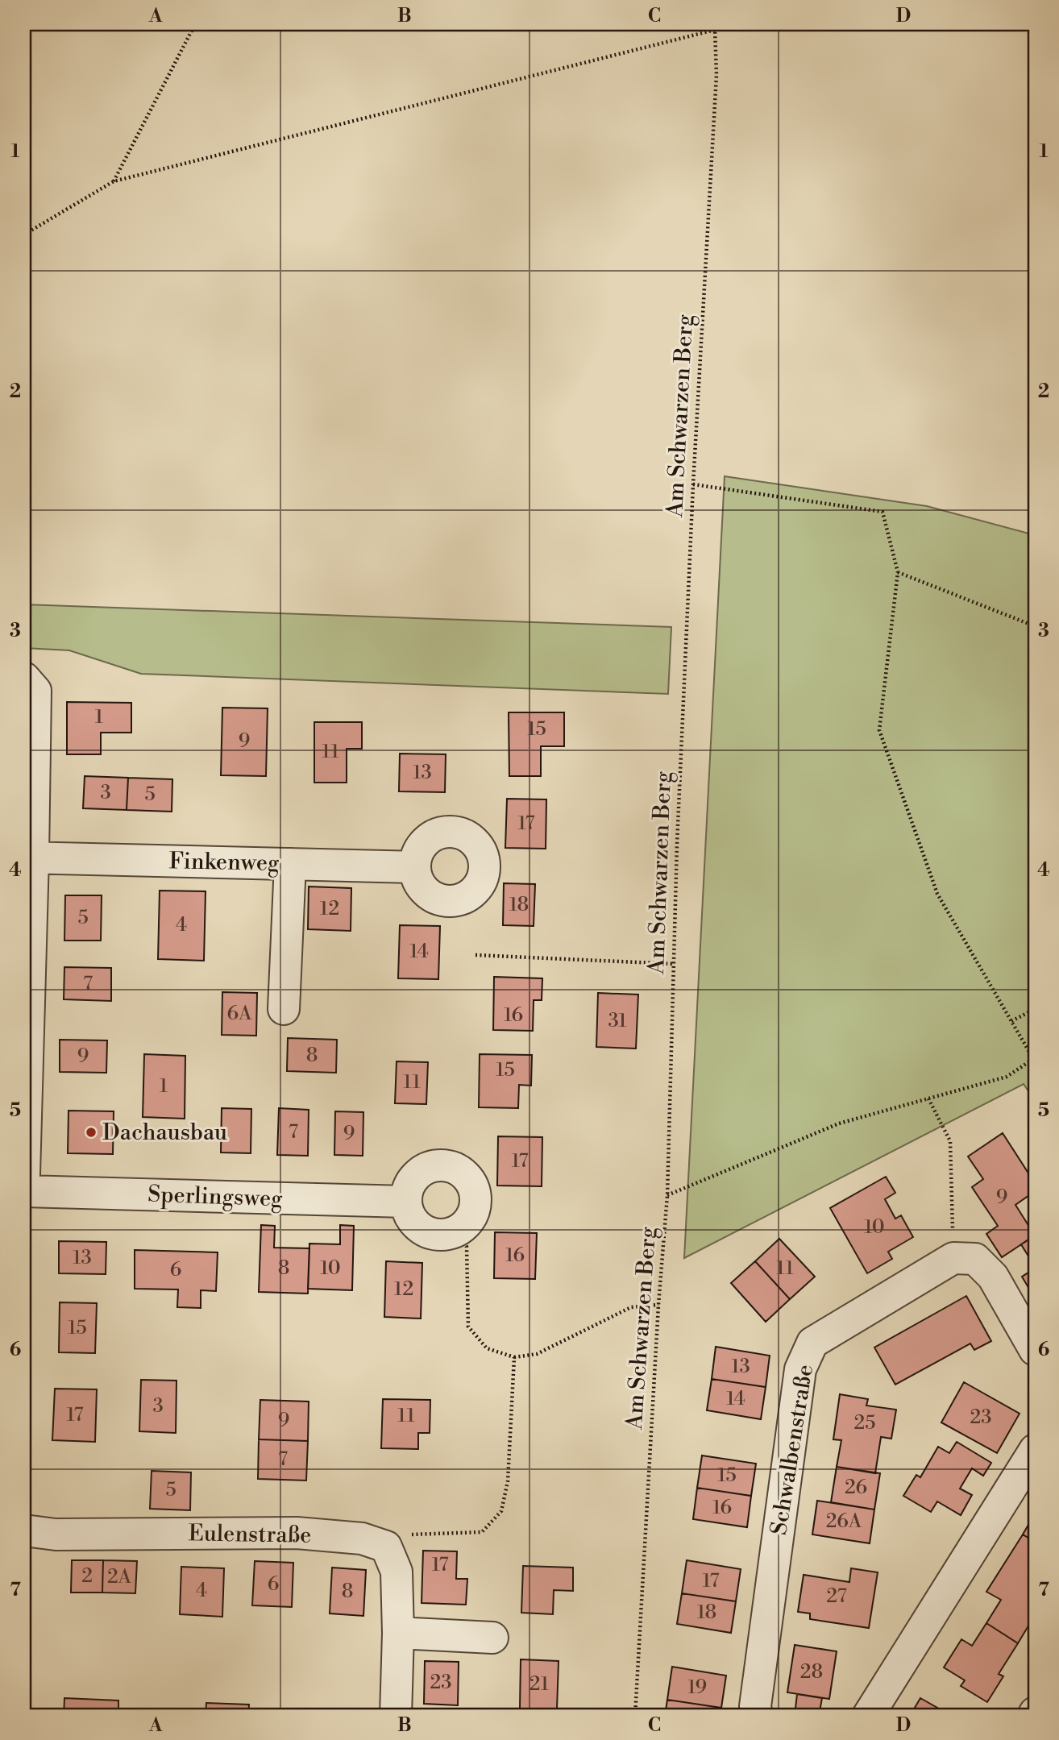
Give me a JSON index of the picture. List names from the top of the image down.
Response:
{
  "streets": {
    "street": [
      "Finkenweg",
      "Sperlingsweg",
      "Schwalbenstraße",
      "Eulenstraße"
    ],
    "path": ["Am Schwarzen Berg"]
  },
  "places": ["Dachausbau"],
  "house_numbers": [
    "1",
    "15",
    "9",
    "11",
    "13",
    "3",
    "5",
    "17",
    "18",
    "12",
    "5",
    "4",
    "14",
    "7",
    "6A",
    "16",
    "31",
    "8",
    "9",
    "15",
    "11",
    "1",
    "7",
    "9",
    "17",
    "9",
    "10",
    "16",
    "13",
    "8",
    "10",
    "11",
    "6",
    "12",
    "15",
    "13",
    "14",
    "3",
    "17",
    "11",
    "23",
    "9",
    "25",
    "7",
    "15",
    "26",
    "5",
    "16",
    "26A",
    "17",
    "2",
    "2A",
    "17",
    "6",
    "4",
    "8",
    "27",
    "18",
    "28",
    "23",
    "21",
    "19"
  ],
  "grid": {
    "columns": [
      "A",
      "B",
      "C",
      "D"
    ],
    "rows": [
      "1",
      "2",
      "3",
      "4",
      "5",
      "6",
      "7"
    ]
  }
}
